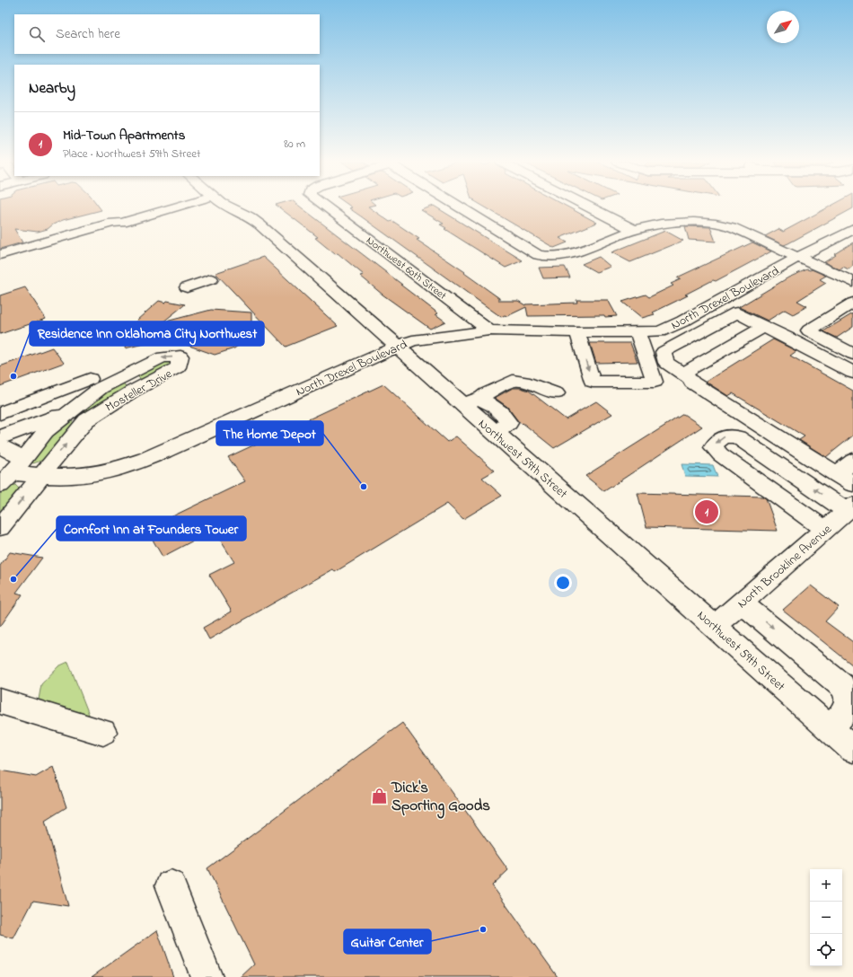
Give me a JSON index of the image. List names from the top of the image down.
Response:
{
  "streets": {
    "street": [
      "Northwest 60th Street",
      "North Drexel Boulevard",
      "Mosteller Drive",
      "Northwest 59th Street",
      "North Brookline Avenue"
    ]
  },
  "crossings": [
    ["Northwest 60th Street", "North Drexel Boulevard"],
    ["North Drexel Boulevard", "Mosteller Drive"],
    ["North Drexel Boulevard", "Northwest 59th Street"],
    ["Northwest 59th Street", "North Brookline Avenue"]
  ],
  "places": {
    "other": [
      "Residence Inn Oklahoma City Northwest",
      "The Home Depot",
      "Comfort Inn at Founders Tower",
      "Guitar Center"
    ],
    "shop": ["Dick's Sporting Goods"]
  },
  "north": "top right",
  "page": {
    "search": "Search here",
    "heading": "Nearby",
    "list": [
      {
        "mark": "1",
        "name": "Mid-Town Apartments",
        "note": "Place · Northwest 59th Street",
        "value": "80 m"
      }
    ],
    "pins": "1",
    "map_buttons": ["+", "−"]
  }
}
